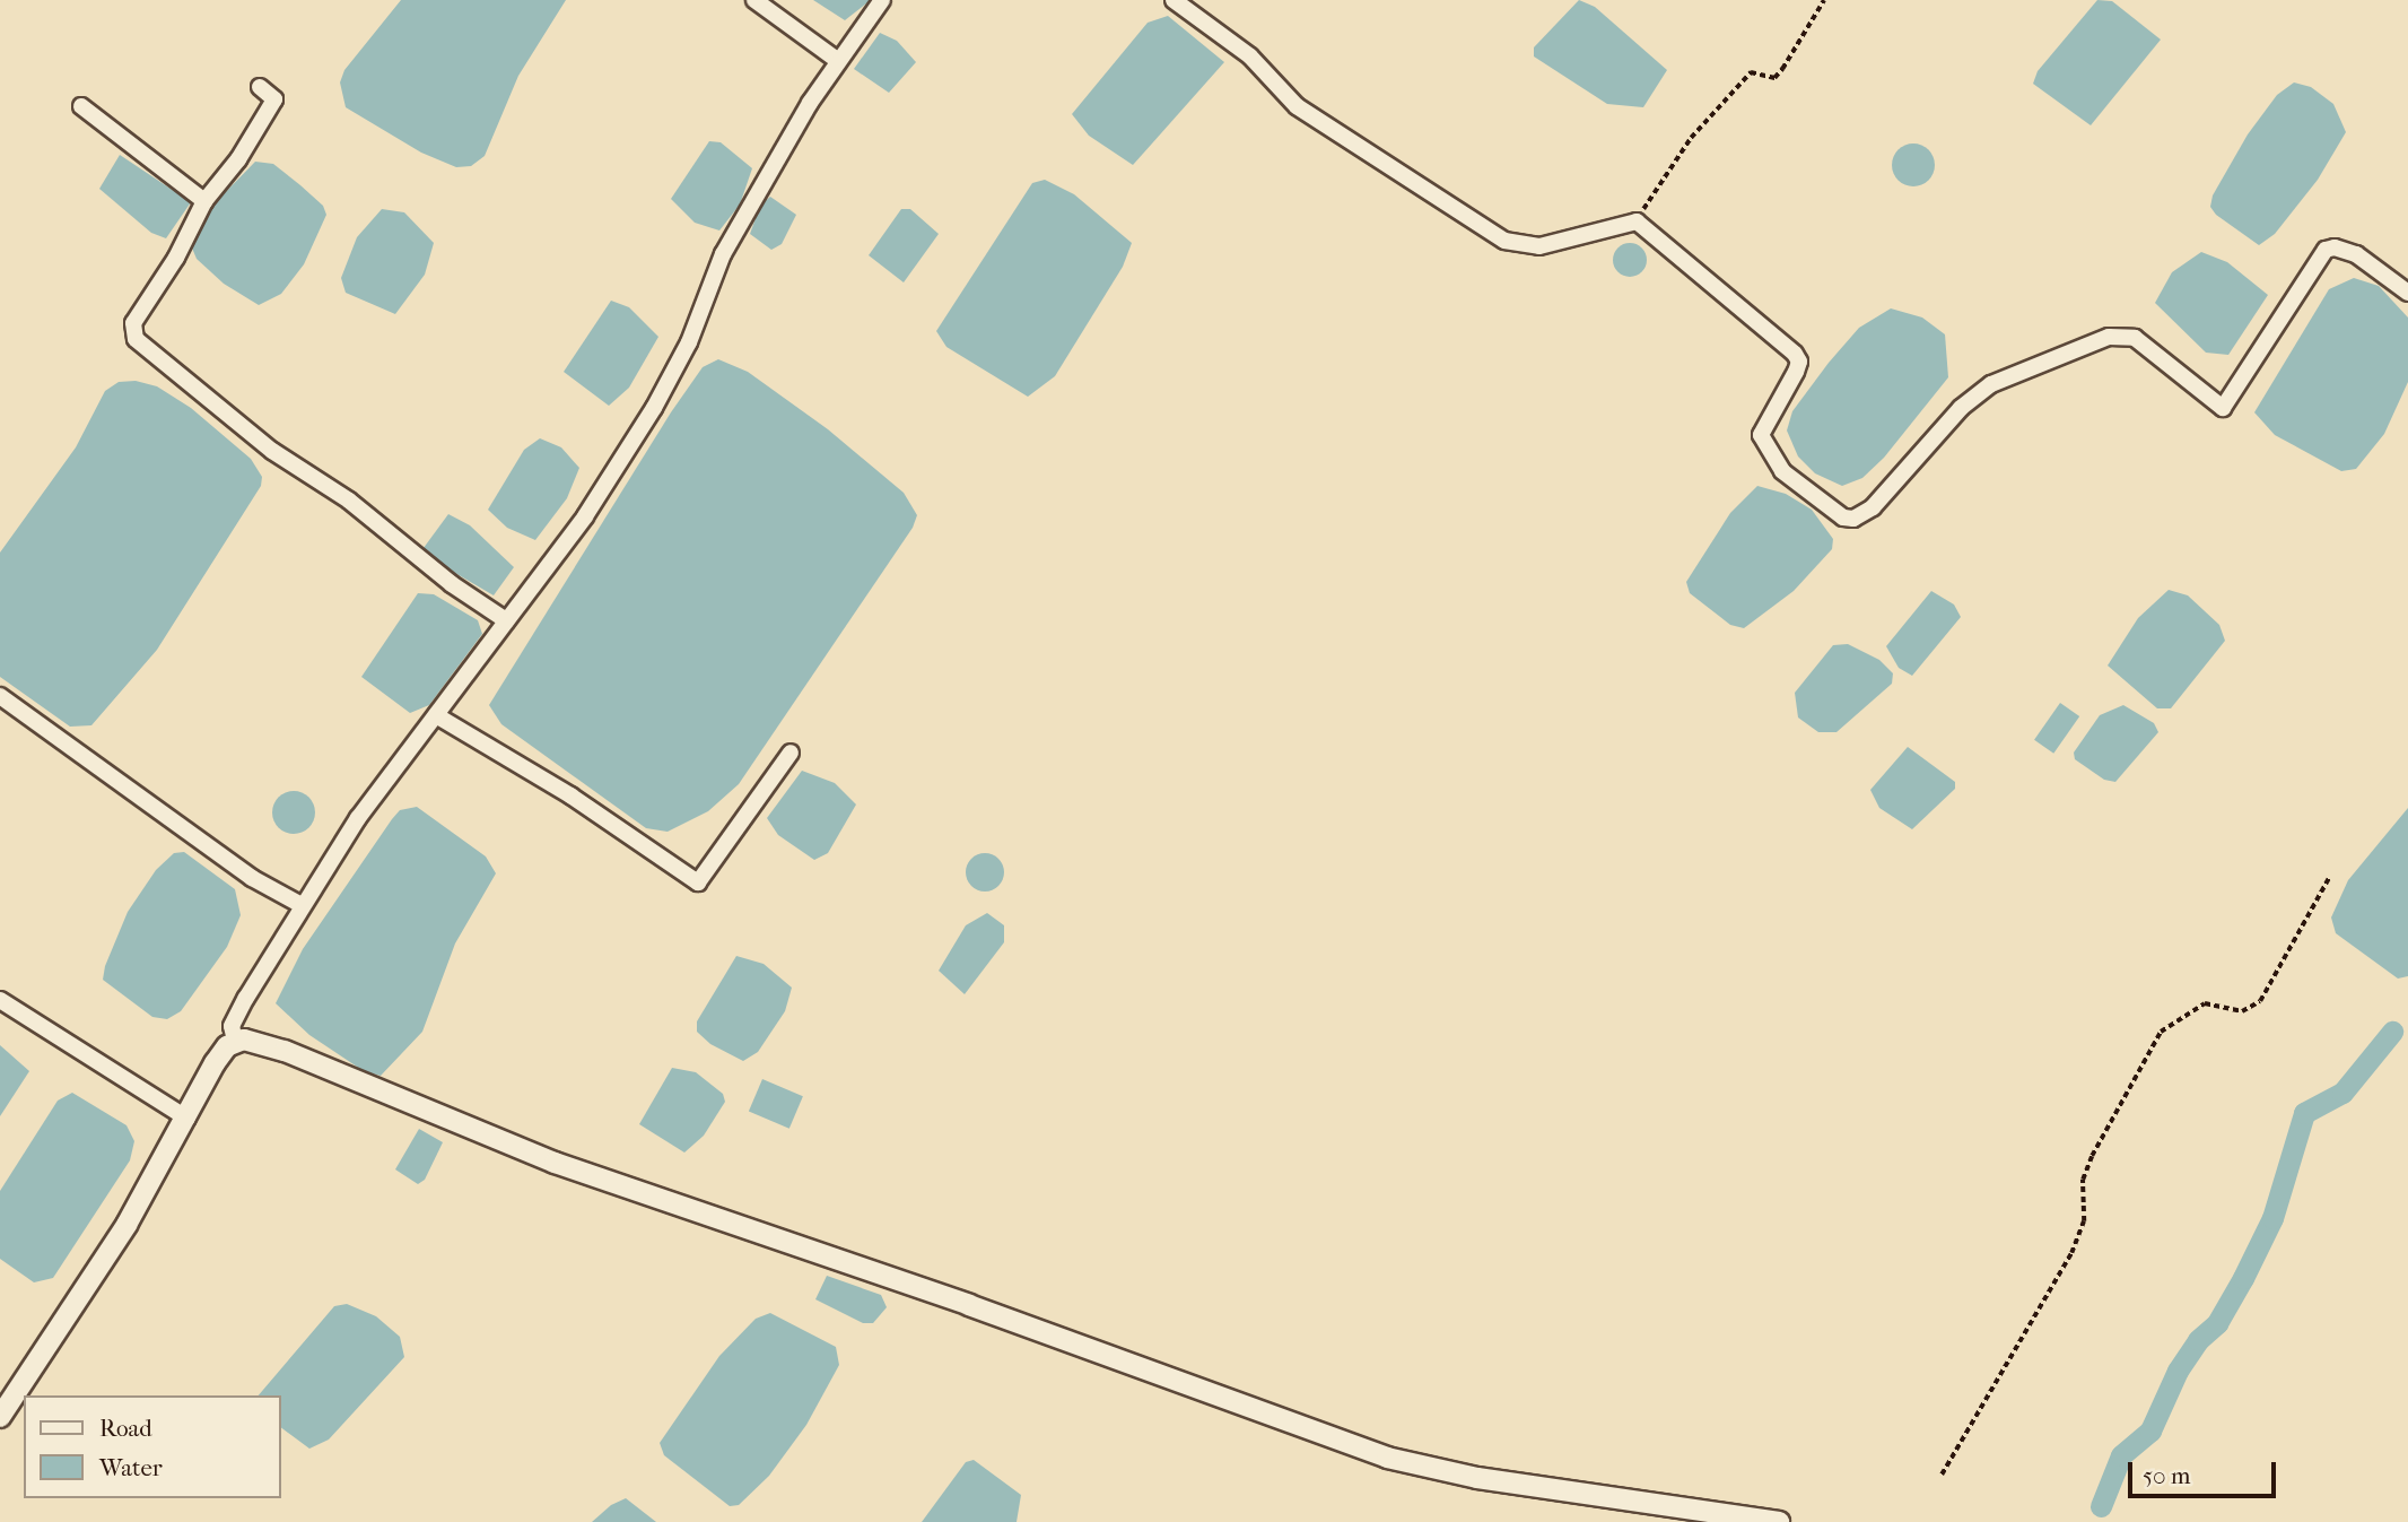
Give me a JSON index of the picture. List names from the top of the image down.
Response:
{
  "legend": ["Road", "Water"],
  "scale_bar": "50 m"
}
